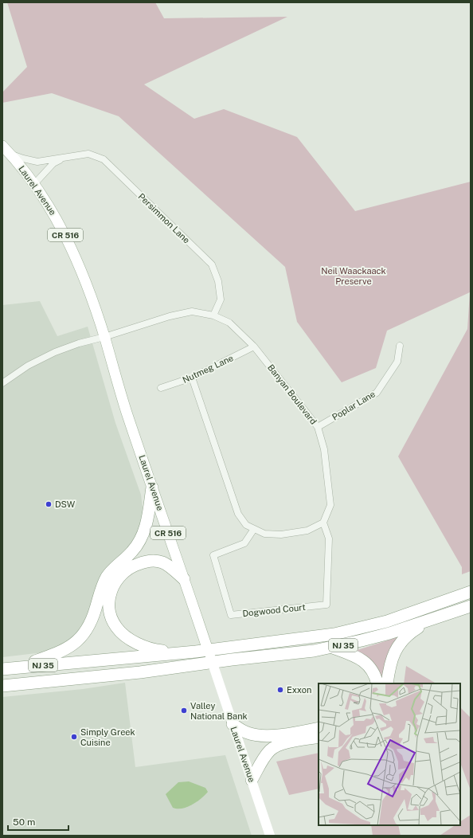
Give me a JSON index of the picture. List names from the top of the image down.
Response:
{
  "streets": {
    "highway": ["NJ 35"],
    "main road": ["Laurel Avenue", "CR 516"],
    "street": [
      "Persimmon Lane",
      "Nutmeg Lane",
      "Banyan Boulevard",
      "Poplar Lane",
      "Dogwood Court"
    ]
  },
  "crossings": [
    ["Laurel Avenue", "Persimmon Lane"],
    ["Laurel Avenue", "Banyan Boulevard"],
    ["Laurel Avenue", "NJ 35"],
    ["Persimmon Lane", "Banyan Boulevard"],
    ["Nutmeg Lane", "Banyan Boulevard"],
    ["Banyan Boulevard", "Poplar Lane"],
    ["Banyan Boulevard", "Dogwood Court"]
  ],
  "parks": ["Neil Waackaack Preserve"],
  "places": [
    "DSW",
    "Exxon",
    "Valley National Bank",
    "Simply Greek Cuisine"
  ],
  "scale_bar": "50 m"
}
